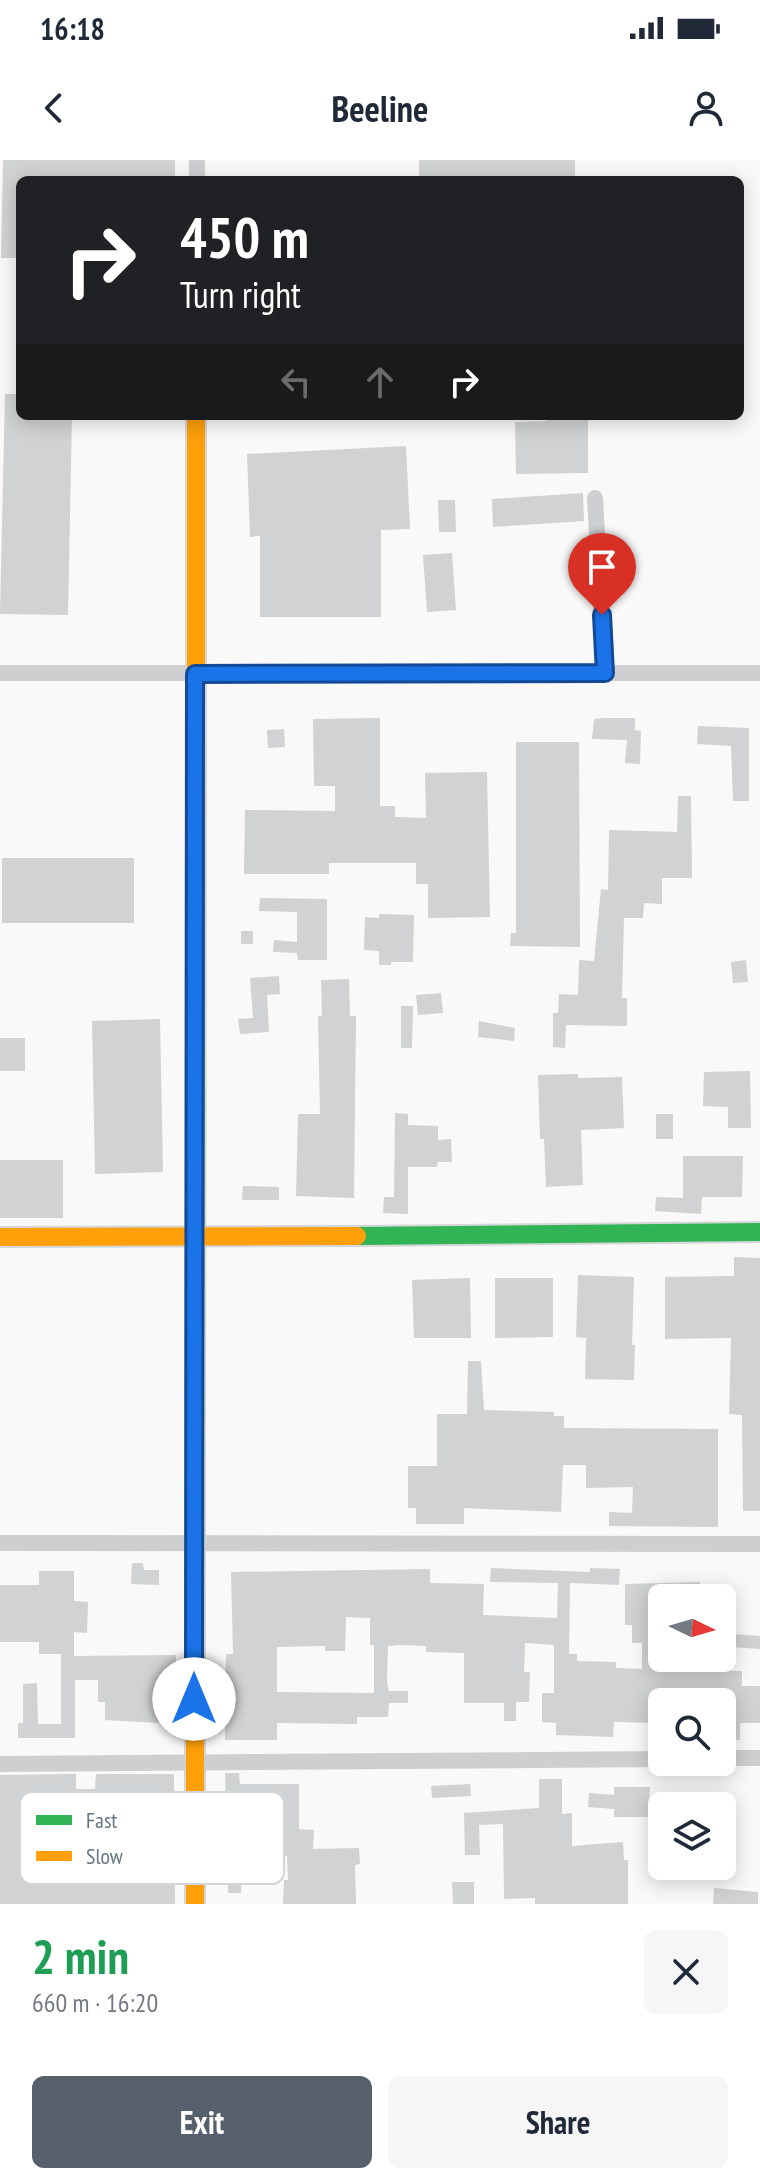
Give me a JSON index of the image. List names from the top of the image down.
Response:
{
  "legend": ["Fast", "Slow"],
  "north": "right",
  "page": {
    "status": "16:18",
    "header": "Beeline",
    "turn": ["450 m", "Turn right"],
    "heading": ["2 min", "660 m · 16:20"],
    "buttons": ["Exit", "Share"]
  }
}
